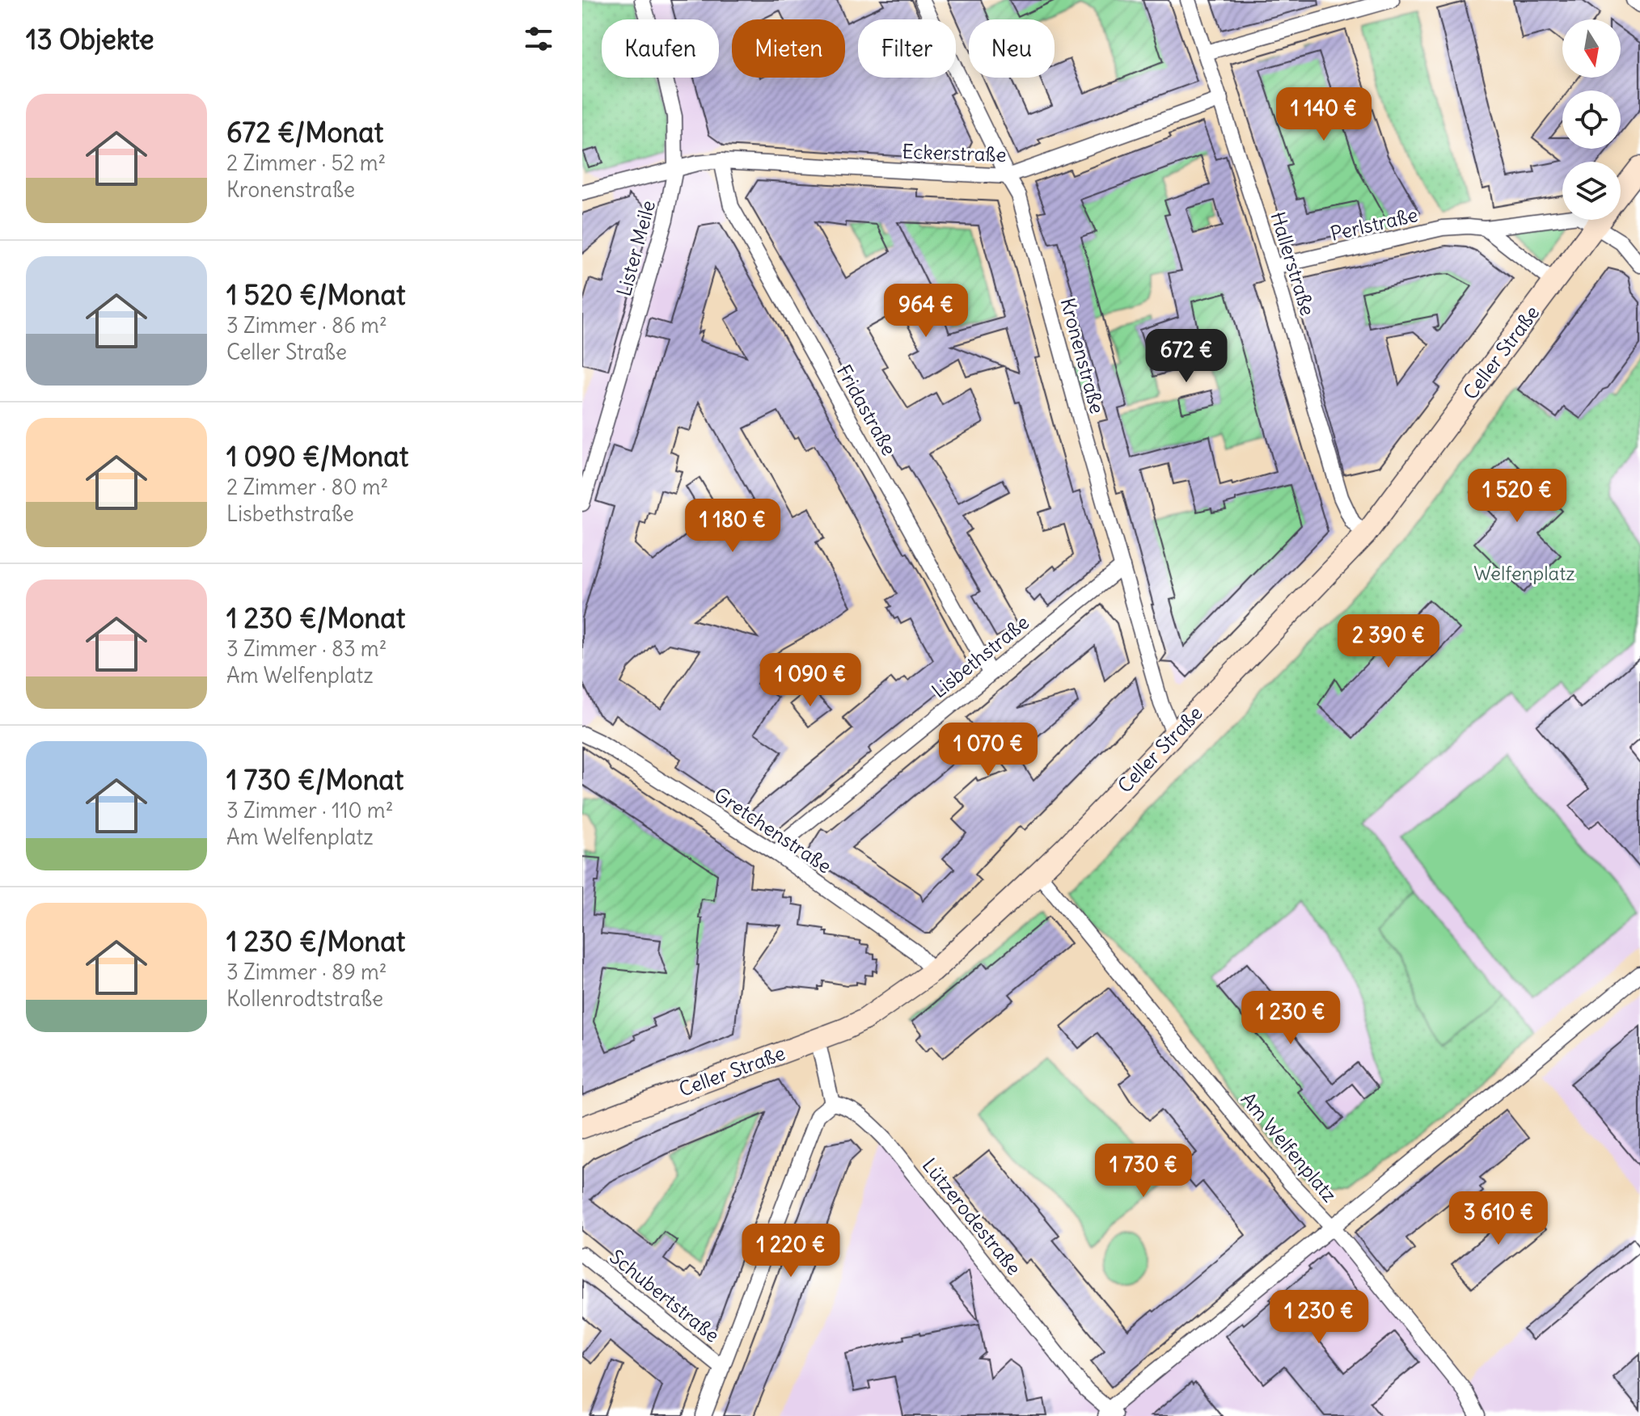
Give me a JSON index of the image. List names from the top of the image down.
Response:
{
  "streets": {
    "street": [
      "Eckerstraße",
      "Perlstraße",
      "Lister Meile",
      "Hallerstraße",
      "Celler Straße",
      "Kronenstraße",
      "Fridastraße",
      "Lisbethstraße",
      "Gretchenstraße",
      "Am Welfenplatz",
      "Lützerodestraße",
      "Schubertstraße"
    ]
  },
  "crossings": [
    ["Eckerstraße", "Lister Meile"],
    ["Eckerstraße", "Hallerstraße"],
    ["Eckerstraße", "Kronenstraße"],
    ["Eckerstraße", "Fridastraße"],
    ["Perlstraße", "Hallerstraße"],
    ["Hallerstraße", "Celler Straße"],
    ["Celler Straße", "Kronenstraße"],
    ["Celler Straße", "Gretchenstraße"],
    ["Celler Straße", "Am Welfenplatz"],
    ["Kronenstraße", "Lisbethstraße"],
    ["Fridastraße", "Lisbethstraße"],
    ["Lisbethstraße", "Gretchenstraße"]
  ],
  "parks": ["Welfenplatz"],
  "north": "bottom",
  "page": {
    "heading": "13 Objekte",
    "chip": [
      "Kaufen",
      "Mieten",
      "Filter",
      "Neu"
    ],
    "list": [
      {
        "name": "672 €/Monat",
        "note": "2 Zimmer · 52 m² · Kronenstraße"
      },
      {
        "name": "1 520 €/Monat",
        "note": "3 Zimmer · 86 m² · Celler Straße"
      },
      {
        "name": "1 090 €/Monat",
        "note": "2 Zimmer · 80 m² · Lisbethstraße"
      },
      {
        "name": "1 230 €/Monat",
        "note": "3 Zimmer · 83 m² · Am Welfenplatz"
      },
      {
        "name": "1 730 €/Monat",
        "note": "3 Zimmer · 110 m² · Am Welfenplatz"
      },
      {
        "name": "1 230 €/Monat",
        "note": "3 Zimmer · 89 m² · Kollenrodtstraße"
      }
    ],
    "price": [
      "1 140 €",
      "964 €",
      "672 €",
      "1 520 €",
      "1 180 €",
      "2 390 €",
      "1 090 €",
      "1 070 €",
      "1 230 €",
      "1 730 €",
      "3 610 €",
      "1 220 €",
      "1 230 €"
    ]
  }
}
